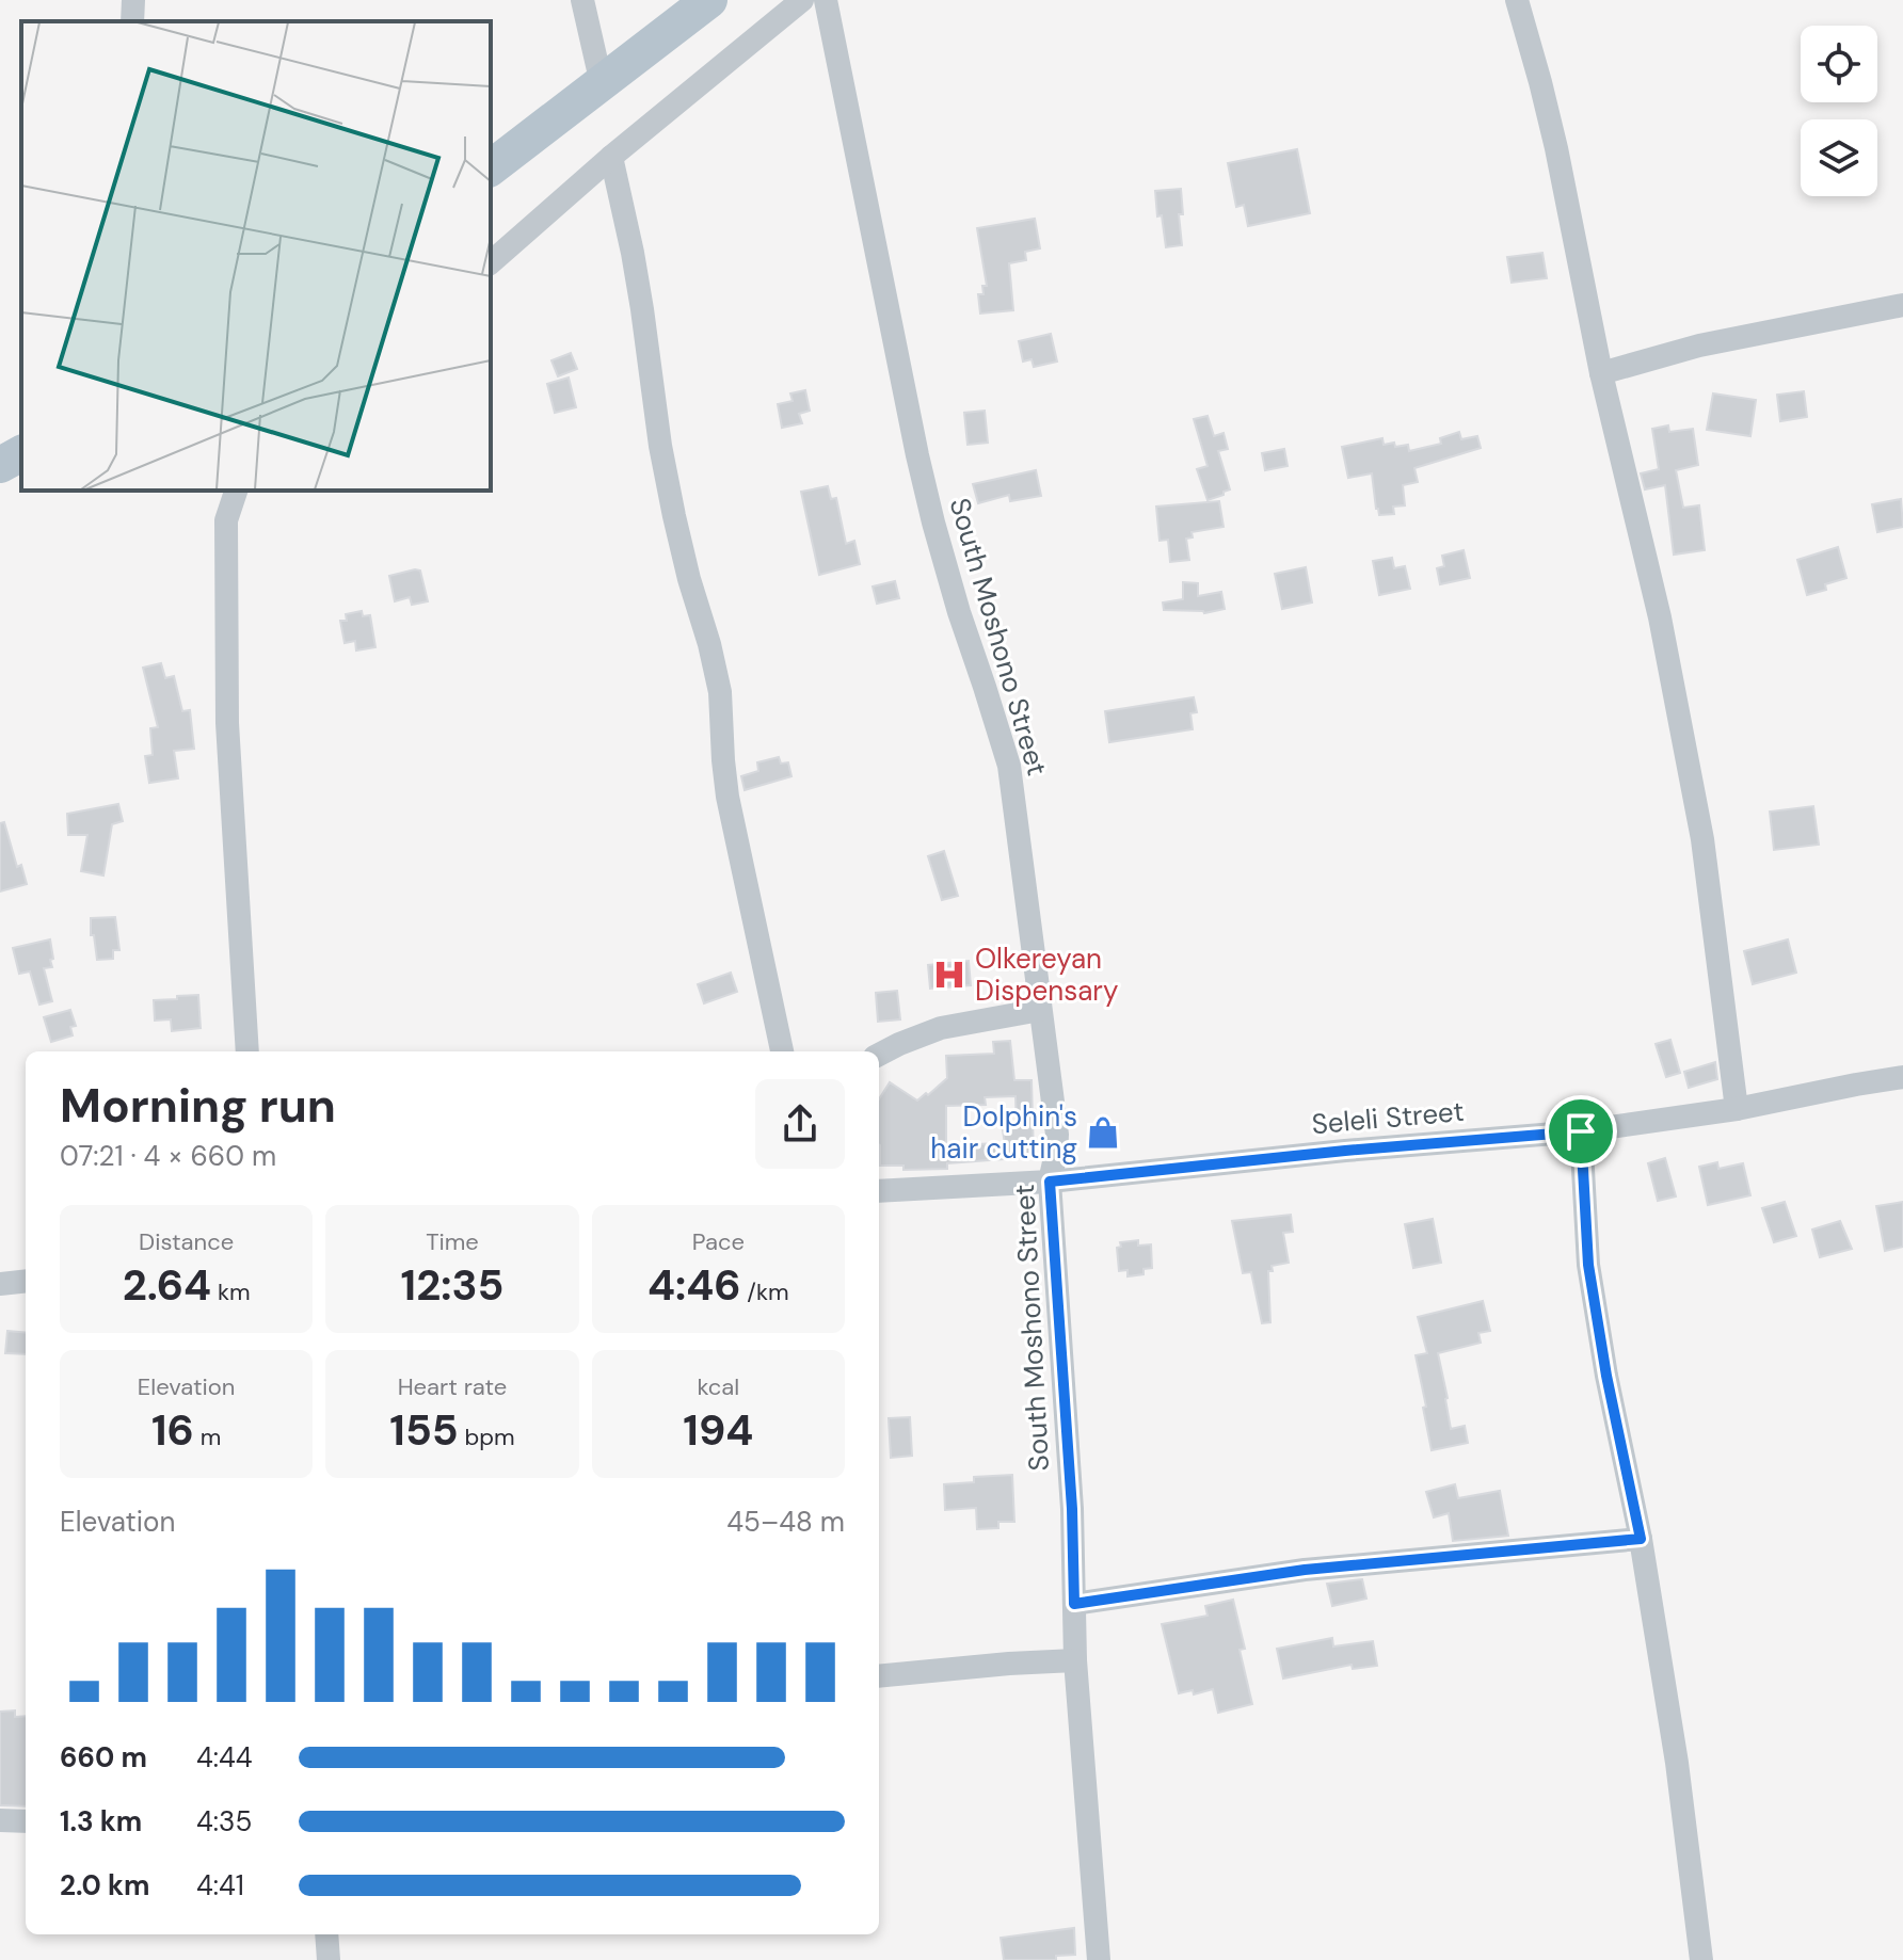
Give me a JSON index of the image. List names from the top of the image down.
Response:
{
  "streets": {
    "street": ["South Moshono Street", "Seleli Street"]
  },
  "crossings": [
    ["South Moshono Street", "Seleli Street"]
  ],
  "places": {
    "hospital": ["Olkereyan Dispensary"],
    "shop": ["Dolphin's hair cutting"]
  },
  "page": {
    "heading": ["Morning run", "07:21 · 4 × 660 m"],
    "stats": [
      ["Distance", "2.64 km"],
      ["Time", "12:35"],
      ["Pace", "4:46 /km"],
      ["Elevation", "16 m"],
      ["Heart rate", "155 bpm"],
      ["kcal", "194"]
    ],
    "chart": ["Elevation", "45–48 m"],
    "list": [
      {
        "name": "660 m",
        "note": "4:44"
      },
      {
        "name": "1.3 km",
        "note": "4:35"
      },
      {
        "name": "2.0 km",
        "note": "4:41"
      }
    ]
  }
}
